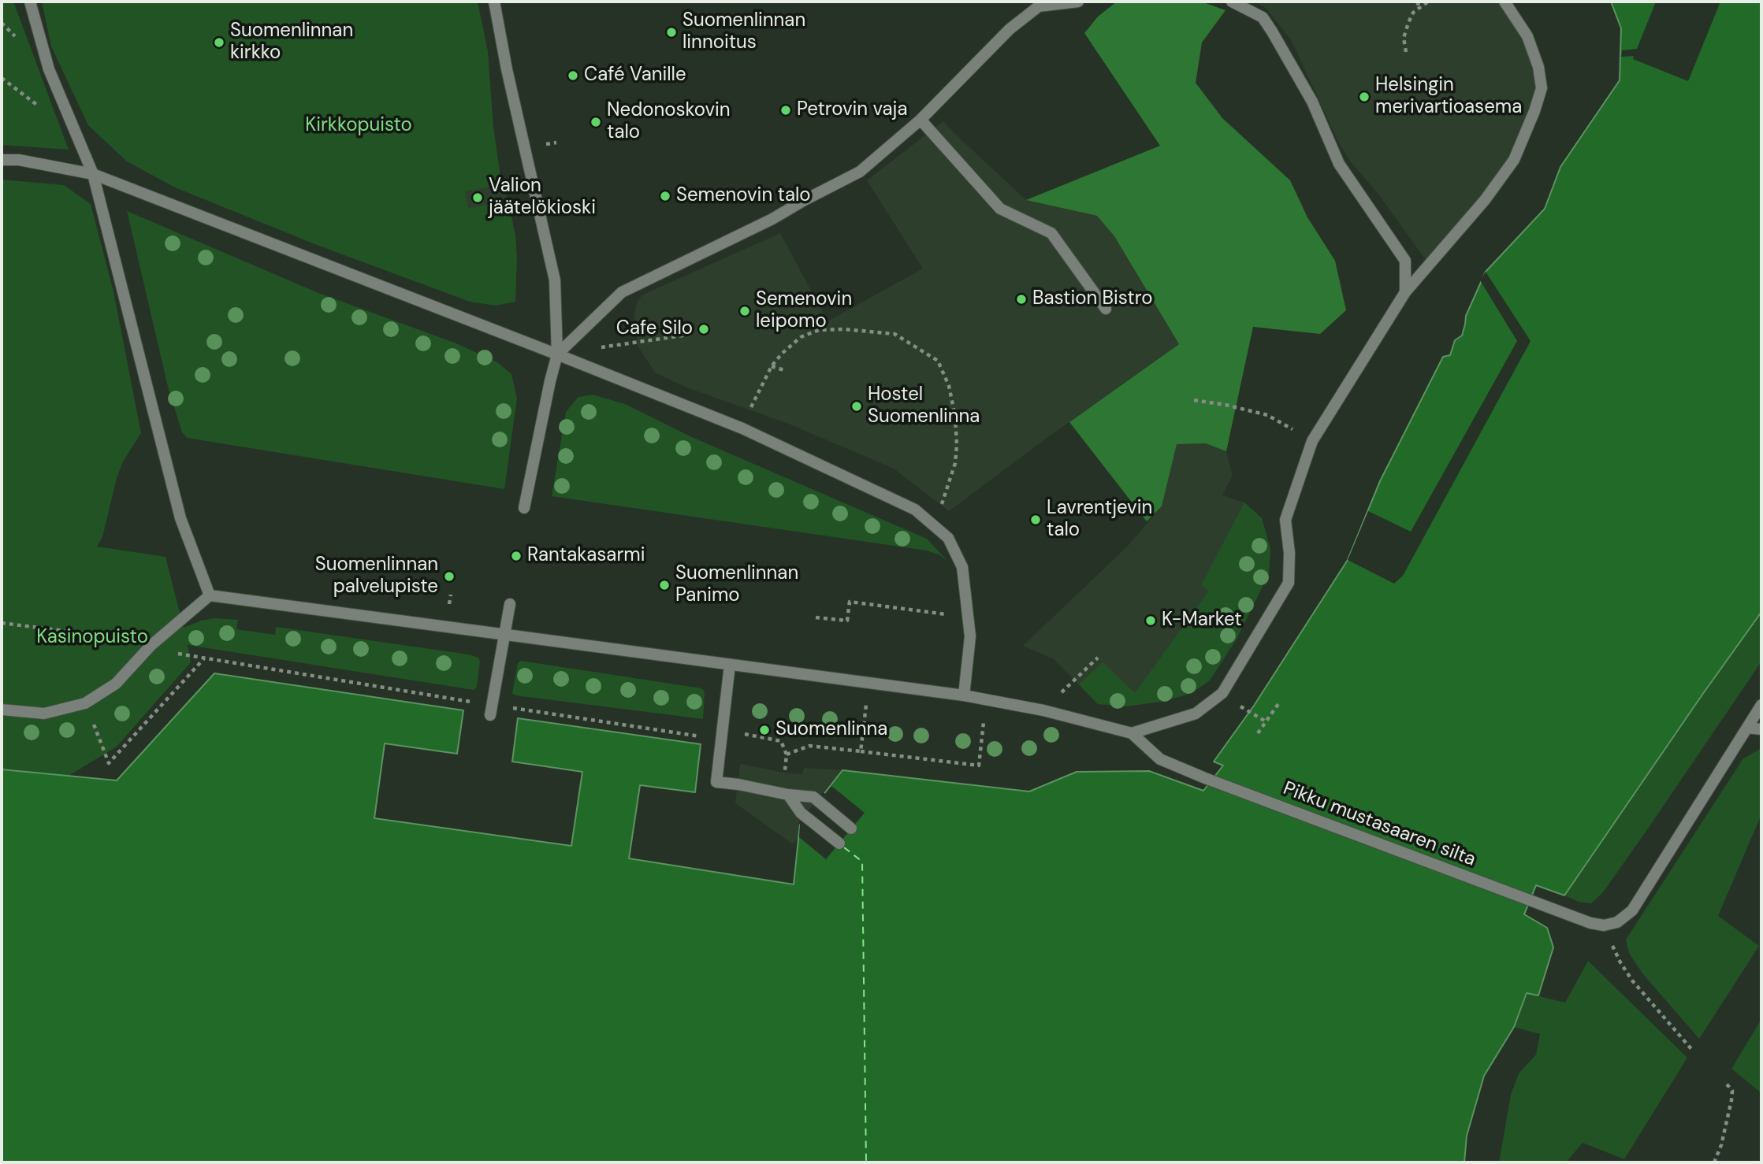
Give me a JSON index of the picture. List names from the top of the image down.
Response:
{
  "streets": {
    "lane": ["Pikku mustasaaren silta"]
  },
  "parks": ["Kirkkopuisto", "Kasinopuisto"],
  "places": [
    "Suomenlinnan linnoitus",
    "Suomenlinnan kirkko",
    "Café Vanille",
    "Helsingin merivartioasema",
    "Petrovin vaja",
    "Nedonoskovin talo",
    "Semenovin talo",
    "Valion jäätelökioski",
    "Bastion Bistro",
    "Semenovin leipomo",
    "Cafe Silo",
    "Hostel Suomenlinna",
    "Lavrentjevin talo",
    "Rantakasarmi",
    "Suomenlinnan palvelupiste",
    "Suomenlinnan Panimo",
    "K-Market",
    "Suomenlinna"
  ]
}
